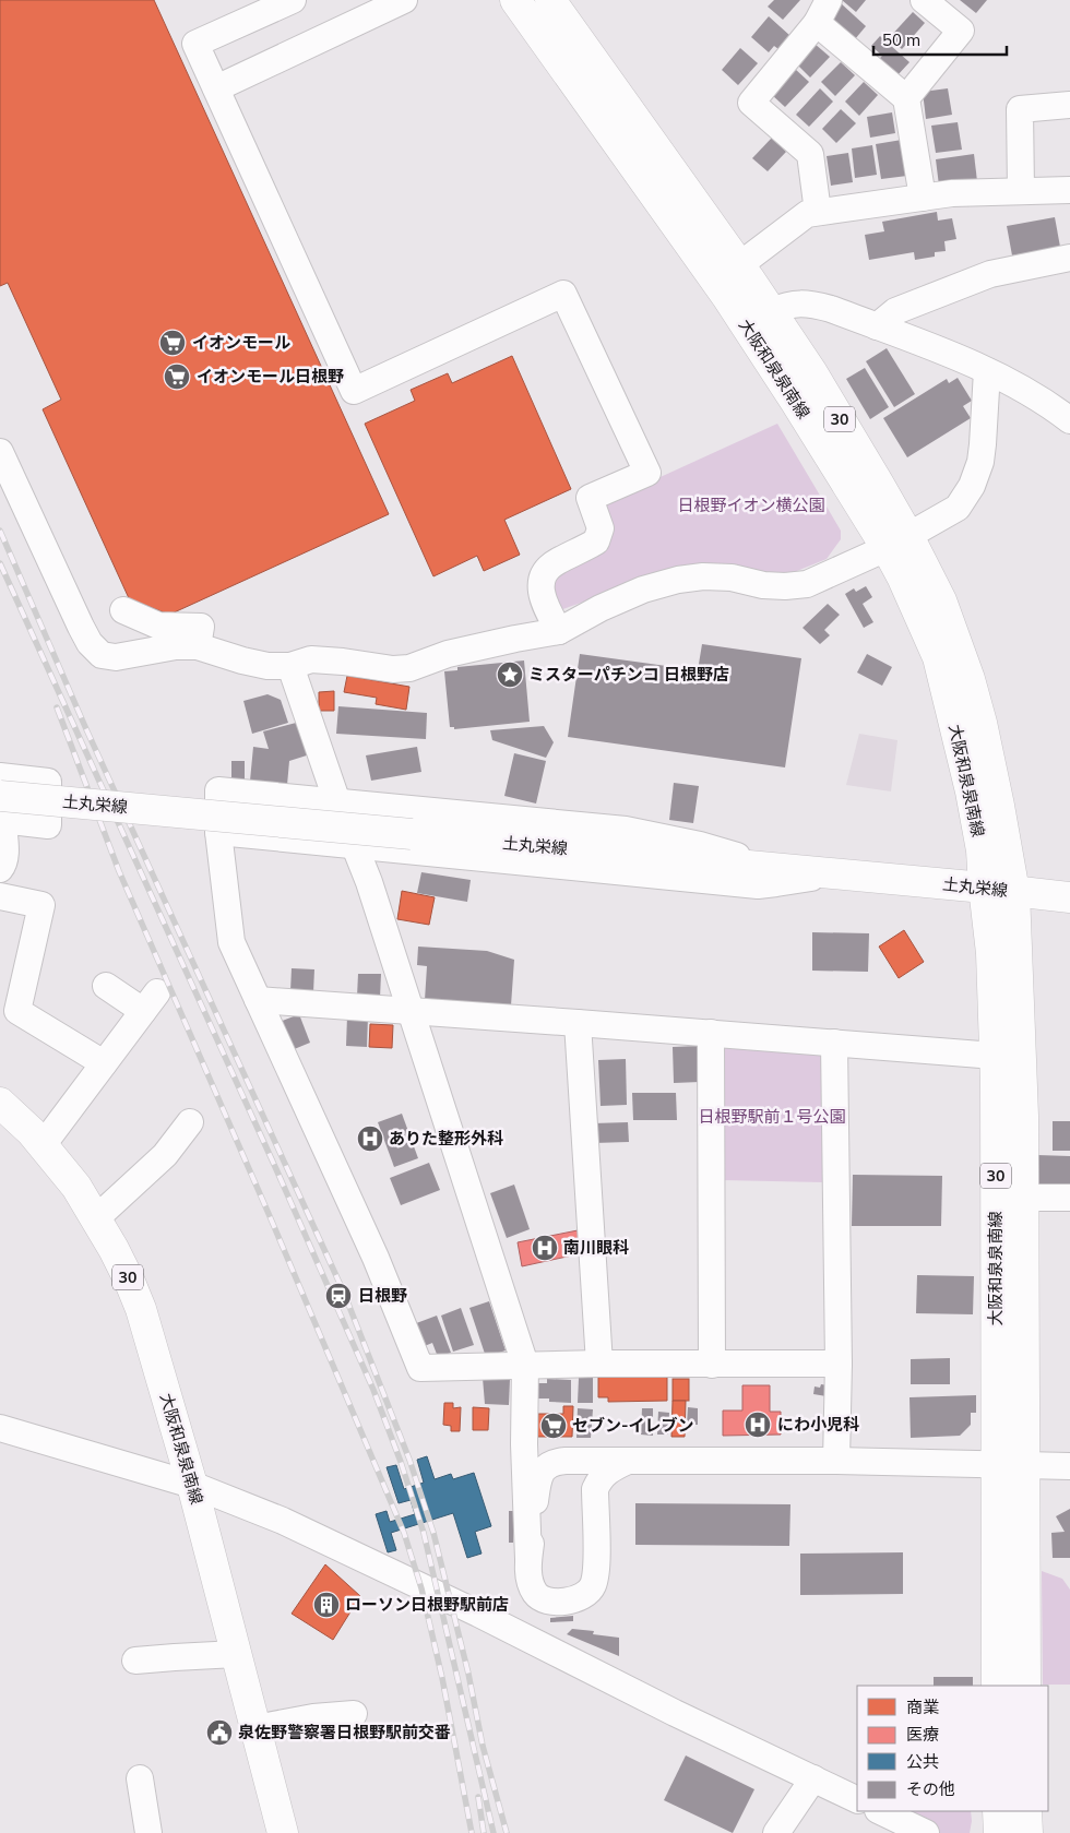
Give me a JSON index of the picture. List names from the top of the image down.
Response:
{
  "streets": {
    "main road": ["大阪和泉泉南線", "30", "土丸栄線"]
  },
  "crossings": [
    ["大阪和泉泉南線", "土丸栄線"]
  ],
  "parks": ["日根野イオン横公園", "日根野駅前１号公園"],
  "places": {
    "supermarket": ["イオンモール", "イオンモール日根野", "セブン-イレブン"],
    "place": ["ミスターパチンコ 日根野店"],
    "hospital": ["ありた整形外科", "南川眼科", "にわ小児科"],
    "station": ["日根野"],
    "building": ["ローソン日根野駅前店"],
    "public building": ["泉佐野警察署日根野駅前交番"]
  },
  "legend": [
    "商業",
    "医療",
    "公共",
    "その他"
  ],
  "scale_bar": "50 m"
}
